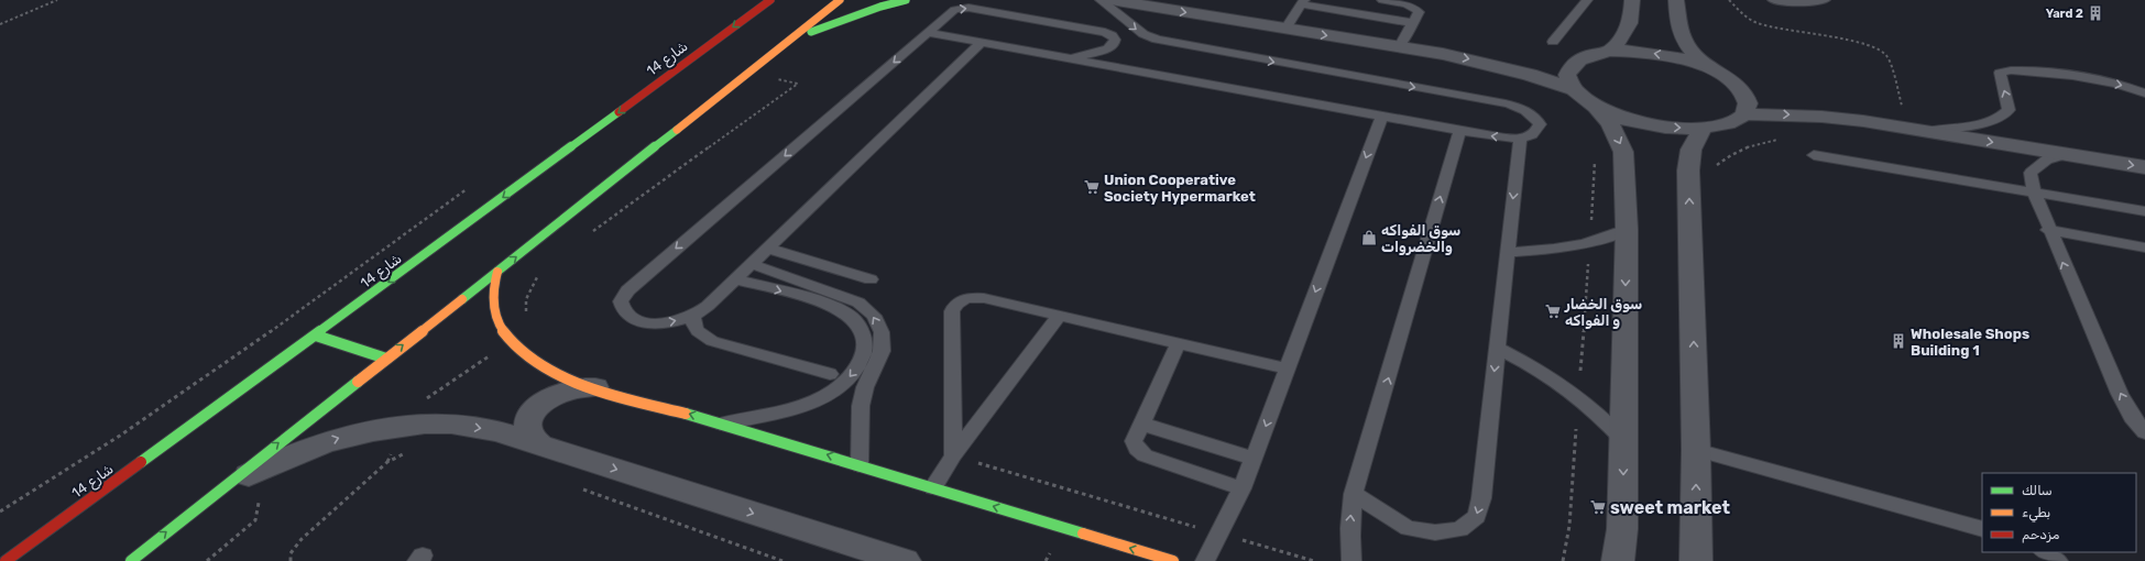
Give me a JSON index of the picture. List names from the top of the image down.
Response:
{
  "streets": {
    "main road": ["شارع 14"]
  },
  "places": {
    "building": ["Yard 2", "Wholesale Shops Building 1"],
    "supermarket": ["Union Cooperative Society Hypermarket", "سوق الخضار و الفواكه", "sweet market"],
    "shop": ["سوق الفواكه والخضروات"]
  },
  "legend": ["سالك", "بطيء", "مزدحم"]
}
